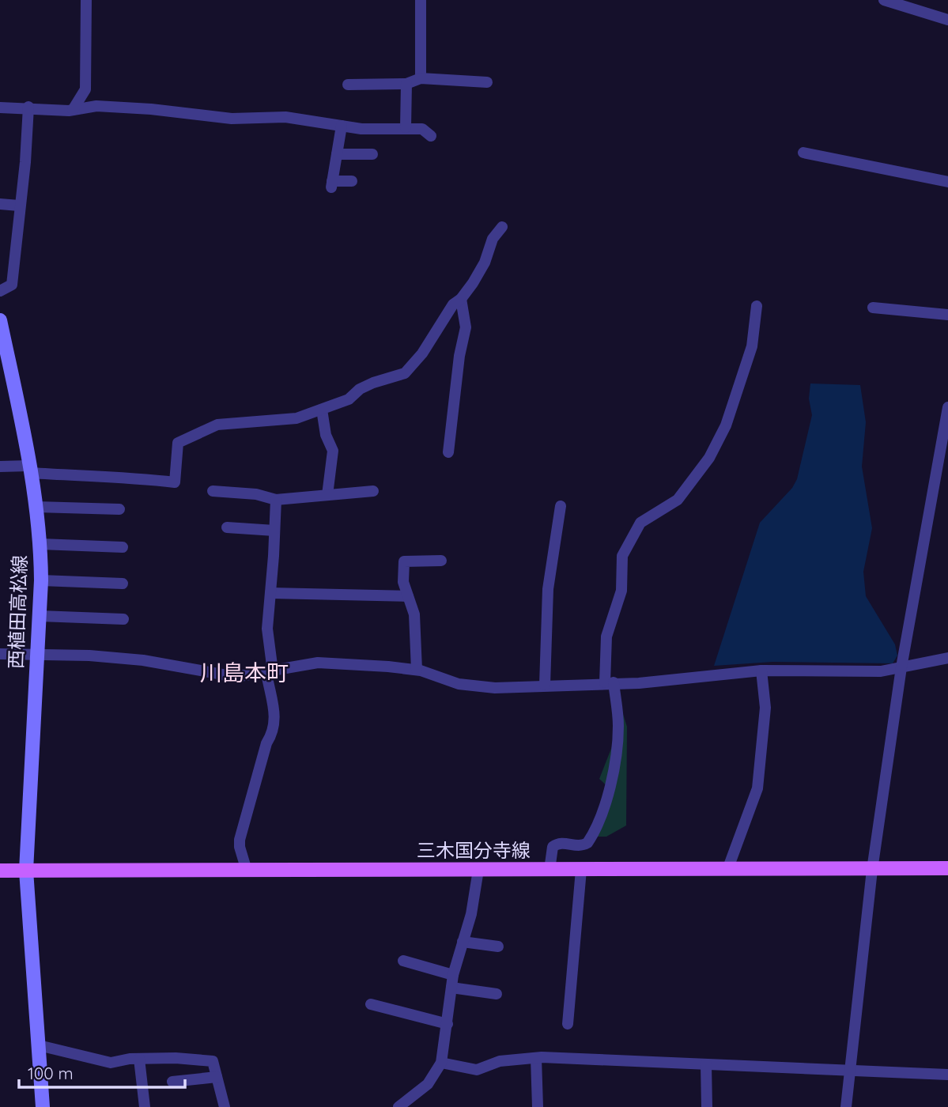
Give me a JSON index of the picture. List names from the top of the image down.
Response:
{
  "streets": {
    "main road": ["西植田高松線", "三木国分寺線"]
  },
  "crossings": [
    ["西植田高松線", "三木国分寺線"]
  ],
  "districts": ["川島本町"],
  "scale_bar": "100 m"
}
